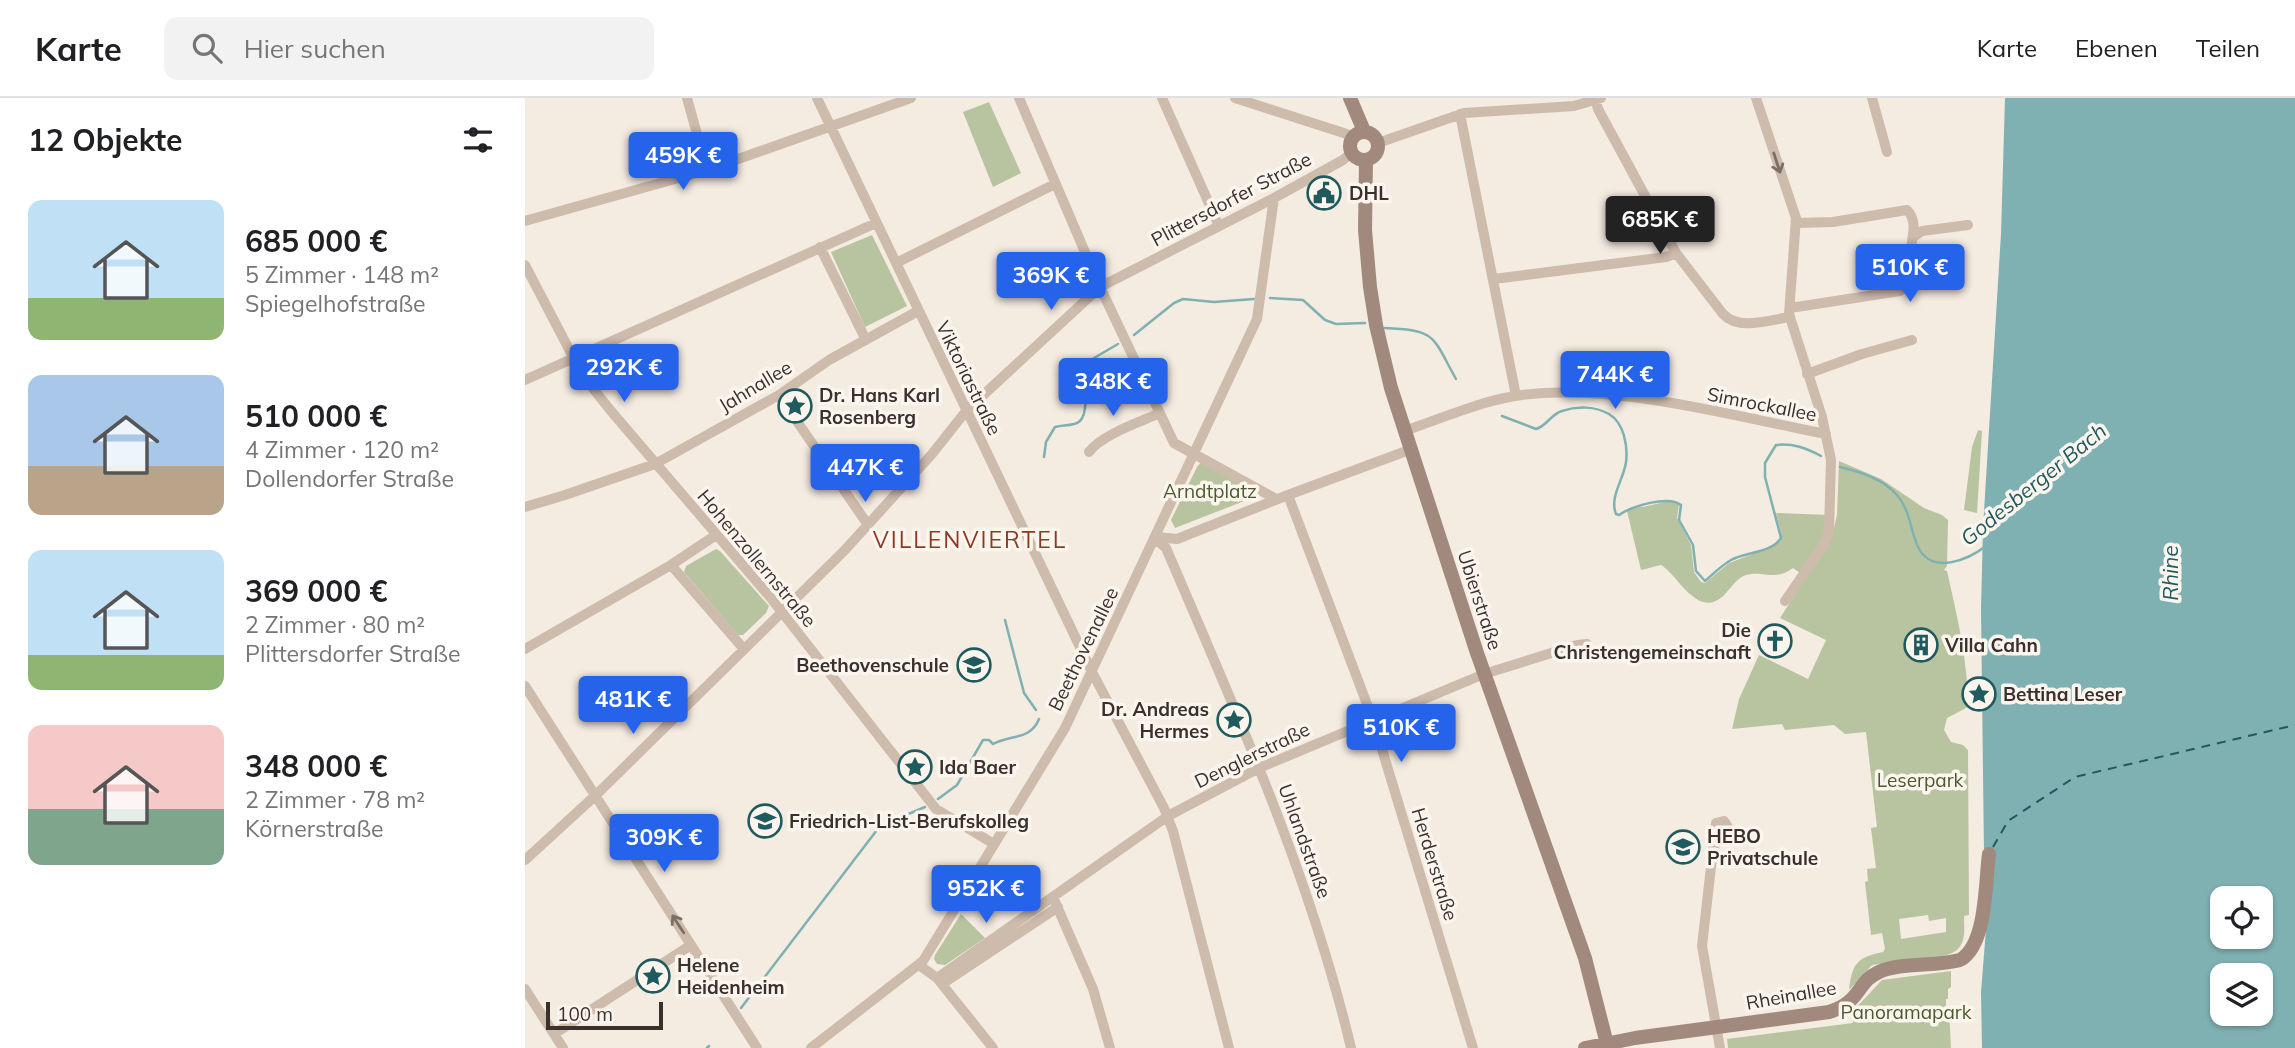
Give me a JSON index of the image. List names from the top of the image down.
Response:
{
  "streets": {
    "main road": ["Ubierstraße", "Rheinallee"],
    "street": [
      "Plittersdorfer Straße",
      "Viktoriastraße",
      "Jahnallee",
      "Simrockallee",
      "Hohenzollernstraße",
      "Beethovenallee",
      "Denglerstraße",
      "Uhlandstraße",
      "Herderstraße"
    ]
  },
  "crossings": [
    ["Plittersdorfer Straße", "Viktoriastraße"],
    ["Plittersdorfer Straße", "Hohenzollernstraße"],
    ["Plittersdorfer Straße", "Ubierstraße"],
    ["Plittersdorfer Straße", "Beethovenallee"],
    ["Viktoriastraße", "Jahnallee"],
    ["Viktoriastraße", "Beethovenallee"],
    ["Viktoriastraße", "Denglerstraße"],
    ["Jahnallee", "Hohenzollernstraße"],
    ["Simrockallee", "Ubierstraße"],
    ["Hohenzollernstraße", "Beethovenallee"],
    ["Ubierstraße", "Denglerstraße"],
    ["Ubierstraße", "Rheinallee"],
    ["Beethovenallee", "Uhlandstraße"],
    ["Denglerstraße", "Uhlandstraße"],
    ["Denglerstraße", "Herderstraße"]
  ],
  "districts": ["VILLENVIERTEL"],
  "water": ["Godesberger Bach", "Rhine"],
  "parks": ["Arndtplatz", "Leserpark", "Panoramapark"],
  "places": {
    "public building": ["DHL"],
    "place": [
      "Dr. Hans Karl Rosenberg",
      "Bettina Leser",
      "Dr. Andreas Hermes",
      "Ida Baer",
      "Helene Heidenheim"
    ],
    "church": ["Die Christengemeinschaft"],
    "building": ["Villa Cahn"],
    "school or university": ["Beethovenschule", "Friedrich-List-Berufskolleg", "HEBO Privatschule"]
  },
  "scale_bar": "100 m",
  "page": {
    "header": "Karte",
    "search": "Hier suchen",
    "nav": ["Karte", "Ebenen", "Teilen"],
    "heading": "12 Objekte",
    "price": [
      "459K €",
      "685K €",
      "510K €",
      "369K €",
      "292K €",
      "744K €",
      "348K €",
      "447K €",
      "481K €",
      "510K €",
      "309K €",
      "952K €"
    ],
    "list": [
      {
        "name": "685 000 €",
        "note": "5 Zimmer · 148 m² · Spiegelhofstraße"
      },
      {
        "name": "510 000 €",
        "note": "4 Zimmer · 120 m² · Dollendorfer Straße"
      },
      {
        "name": "369 000 €",
        "note": "2 Zimmer · 80 m² · Plittersdorfer Straße"
      },
      {
        "name": "348 000 €",
        "note": "2 Zimmer · 78 m² · Körnerstraße"
      }
    ],
    "scale": "100 m"
  }
}
